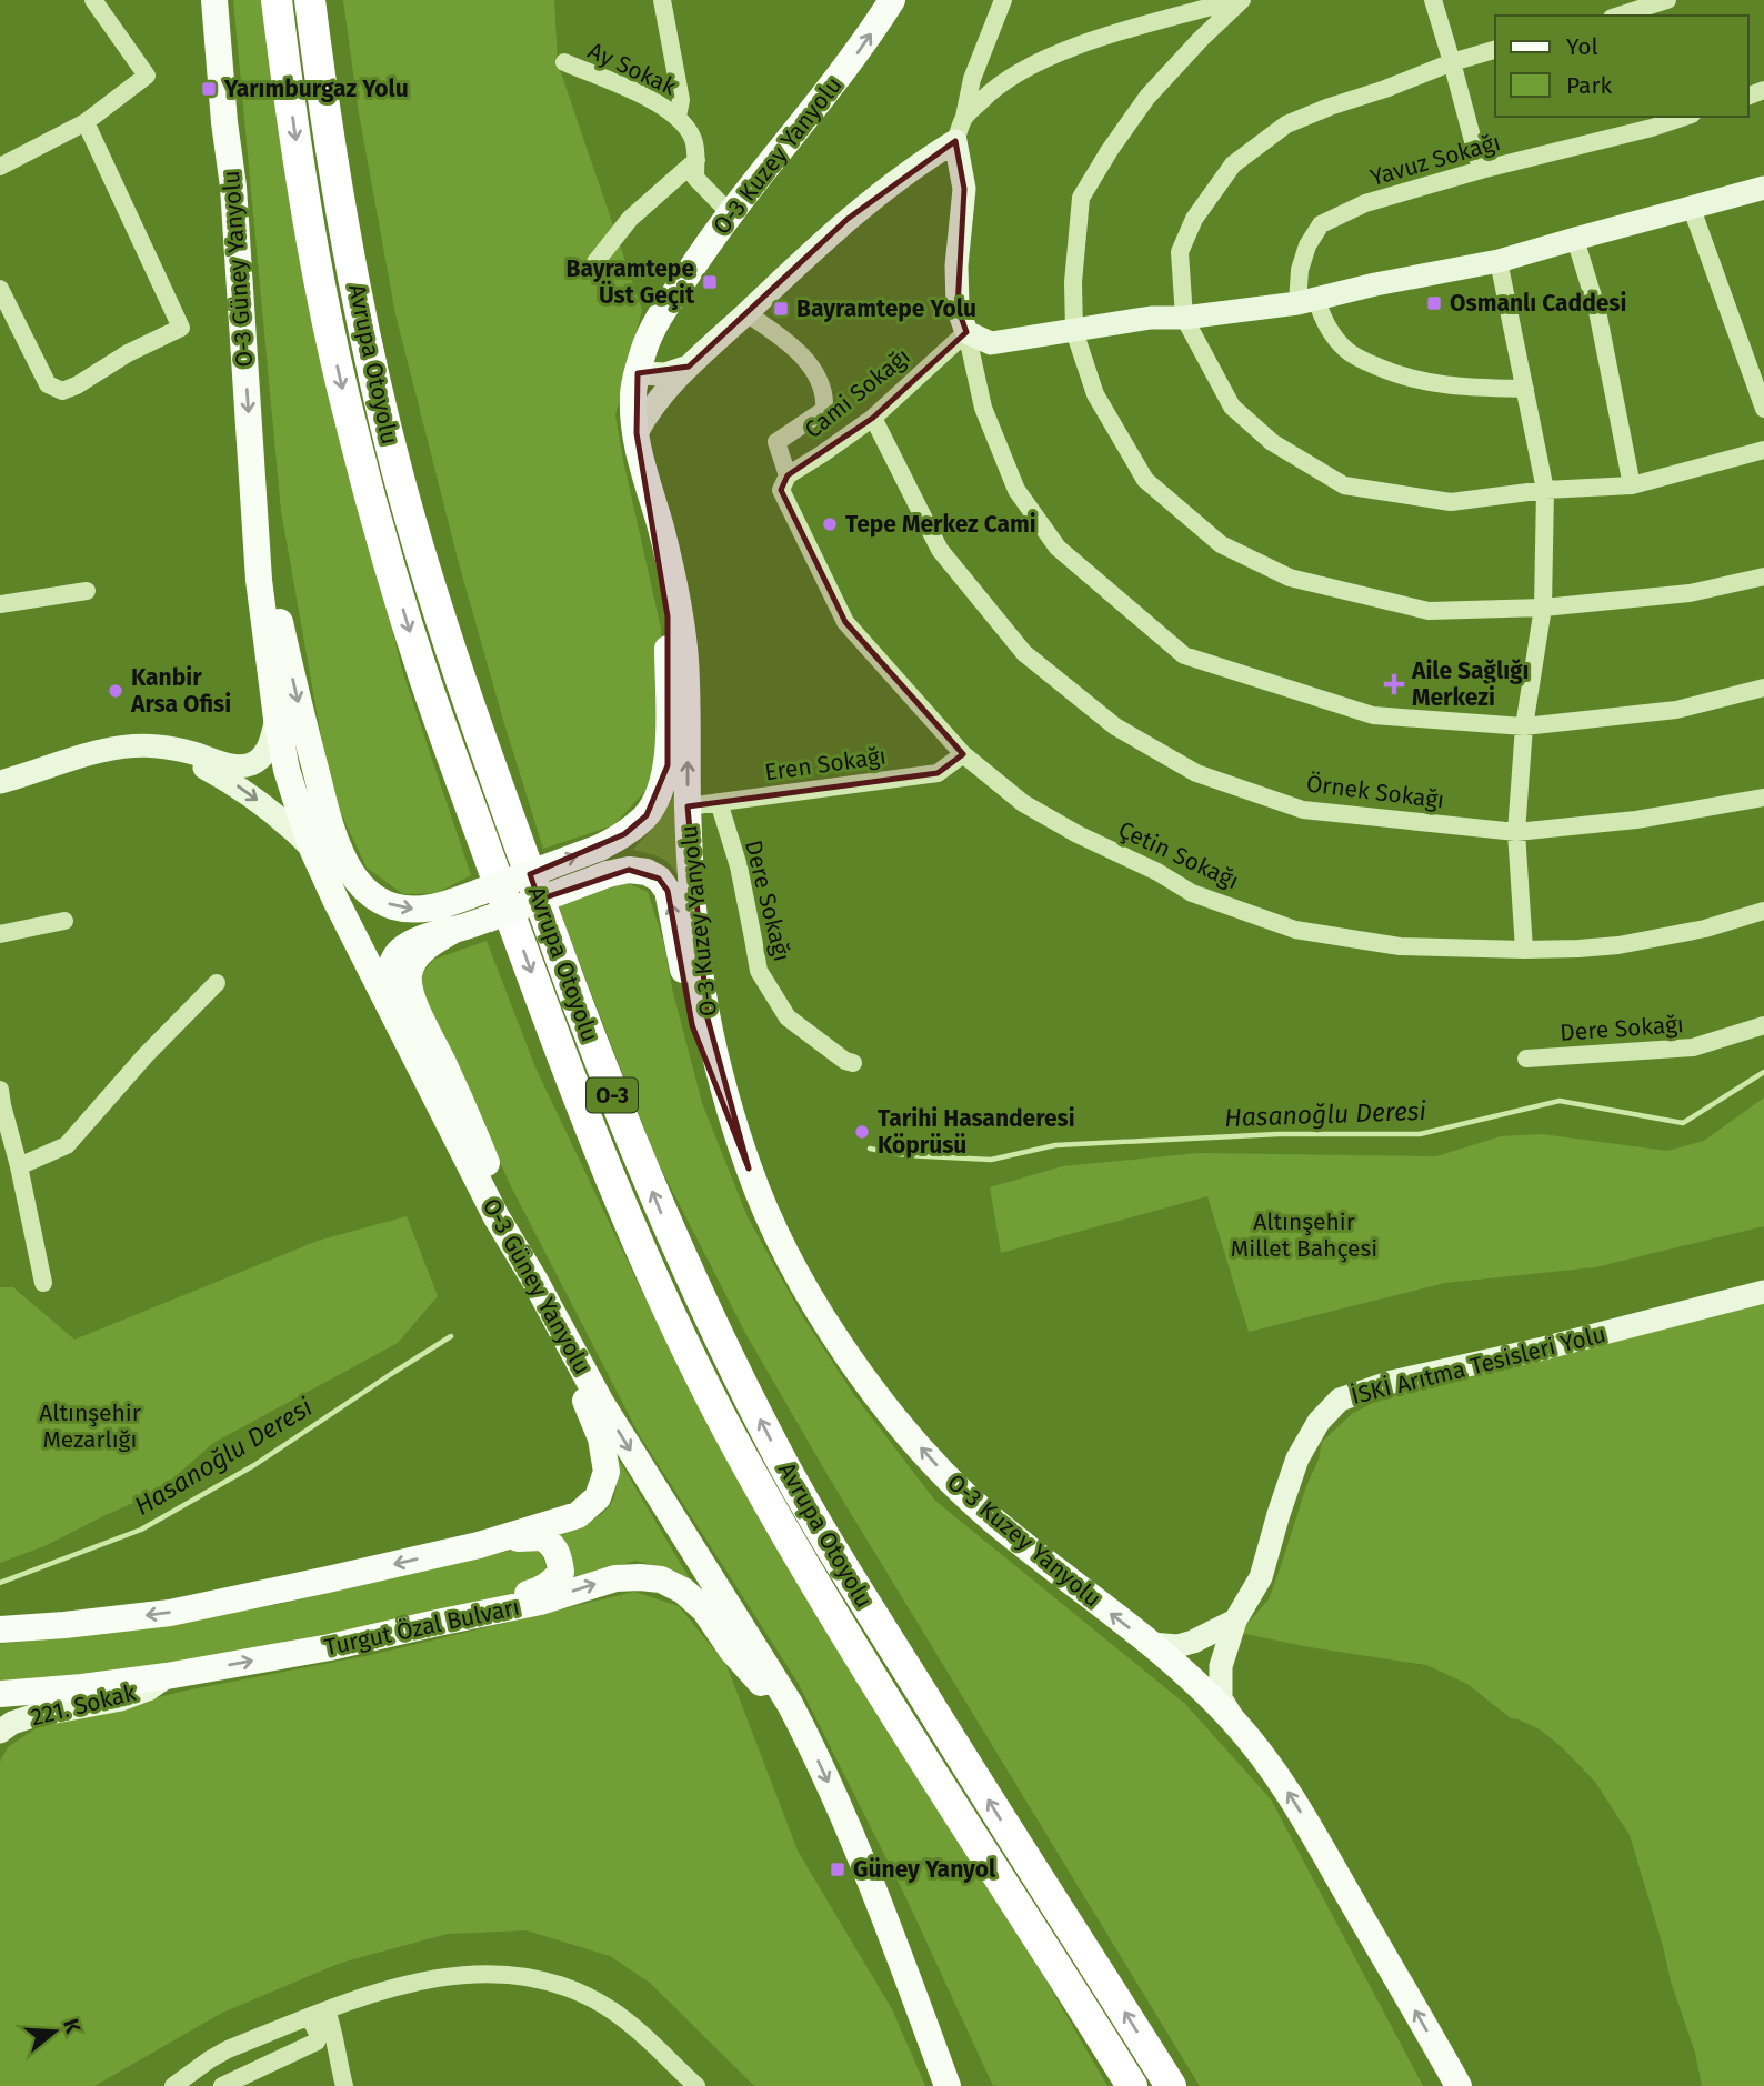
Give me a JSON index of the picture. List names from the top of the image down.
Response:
{
  "streets": {
    "highway": ["Avrupa Otoyolu", "O-3"],
    "main road": [
      "O-3 Kuzey Yanyolu",
      "O-3 Güney Yanyolu",
      "İSKİ Arıtma Tesisleri Yolu",
      "Turgut Özal Bulvarı",
      "221. Sokak"
    ],
    "street": [
      "Ay Sokak",
      "Yavuz Sokağı",
      "Cami Sokağı",
      "Eren Sokağı",
      "Örnek Sokağı",
      "Çetin Sokağı",
      "Dere Sokağı"
    ]
  },
  "crossings": [
    ["Ay Sokak", "O-3 Kuzey Yanyolu"],
    ["O-3 Kuzey Yanyolu", "Eren Sokağı"],
    ["O-3 Kuzey Yanyolu", "İSKİ Arıtma Tesisleri Yolu"],
    ["O-3 Güney Yanyolu", "Turgut Özal Bulvarı"],
    ["Cami Sokağı", "Örnek Sokağı"],
    ["Cami Sokağı", "Çetin Sokağı"],
    ["Eren Sokağı", "Çetin Sokağı"],
    ["Eren Sokağı", "Dere Sokağı"],
    ["Turgut Özal Bulvarı", "221. Sokak"]
  ],
  "one_way": ["O-3 Kuzey Yanyolu", "O-3 Güney Yanyolu"],
  "water": ["Hasanoğlu Deresi"],
  "parks": ["Altınşehir Millet Bahçesi", "Altınşehir Mezarlığı"],
  "places": {
    "transit": [
      "Yarımburgaz Yolu",
      "Bayramtepe Üst Geçit",
      "Osmanlı Caddesi",
      "Bayramtepe Yolu",
      "Güney Yanyol"
    ],
    "other": ["Tepe Merkez Cami", "Kanbir Arsa Ofisi", "Tarihi Hasanderesi Köprüsü"],
    "health": ["Aile Sağlığı Merkezi"]
  },
  "legend": ["Yol", "Park"],
  "north": "right"
}
